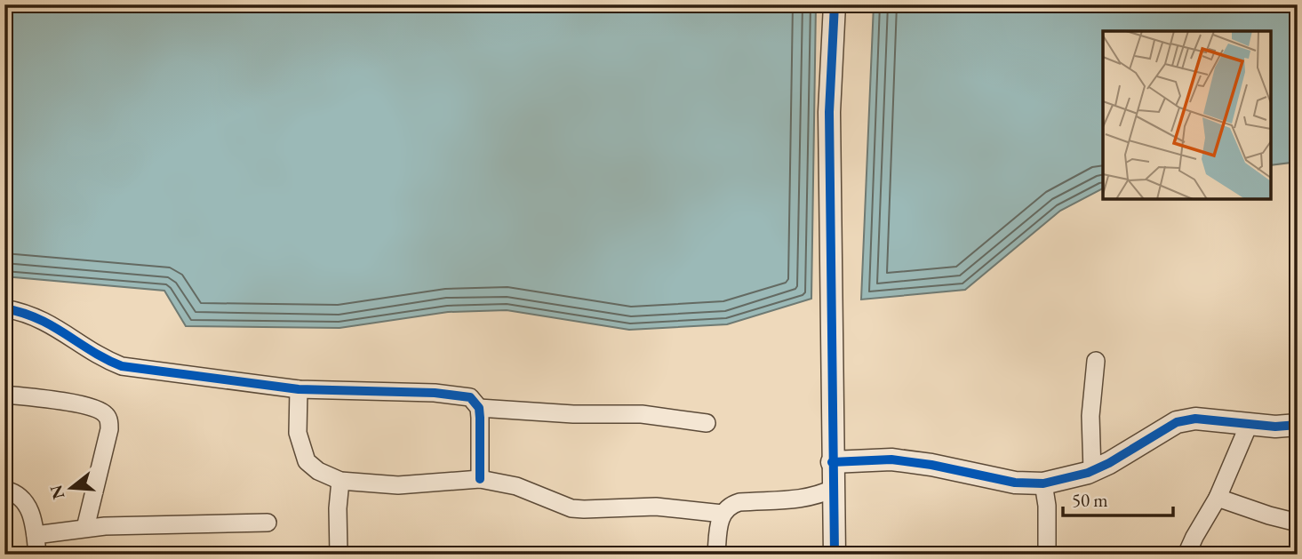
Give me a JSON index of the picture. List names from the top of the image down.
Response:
{
  "scale_bar": "50 m",
  "north": "left"
}
